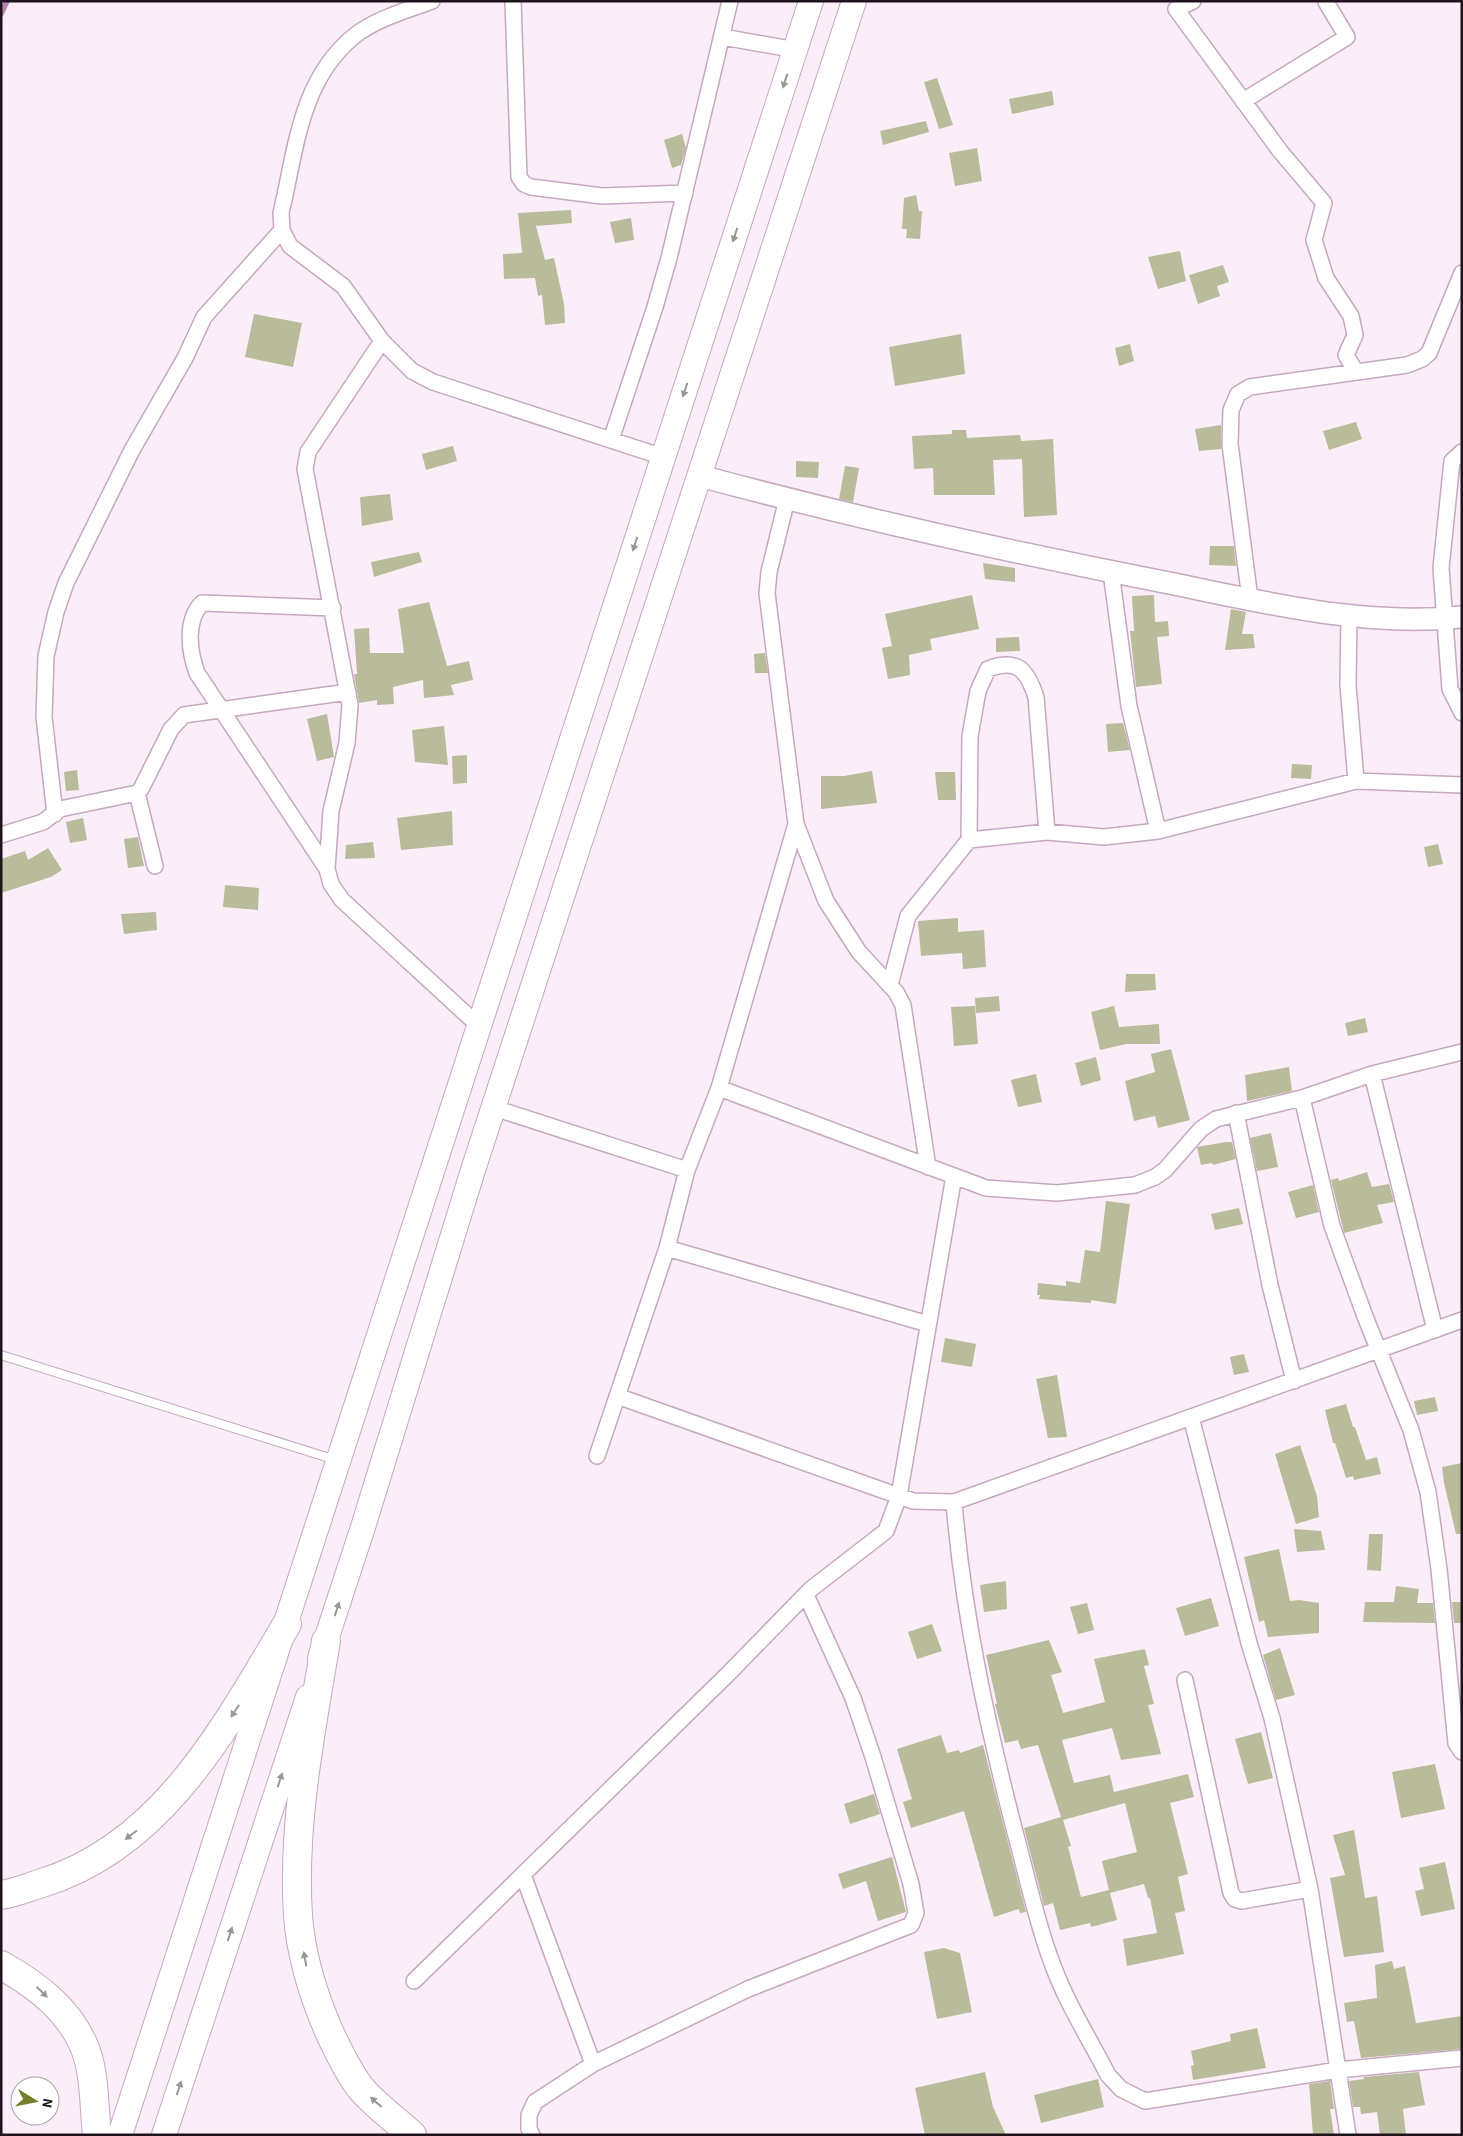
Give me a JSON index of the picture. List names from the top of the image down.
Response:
{
  "north": "right"
}
